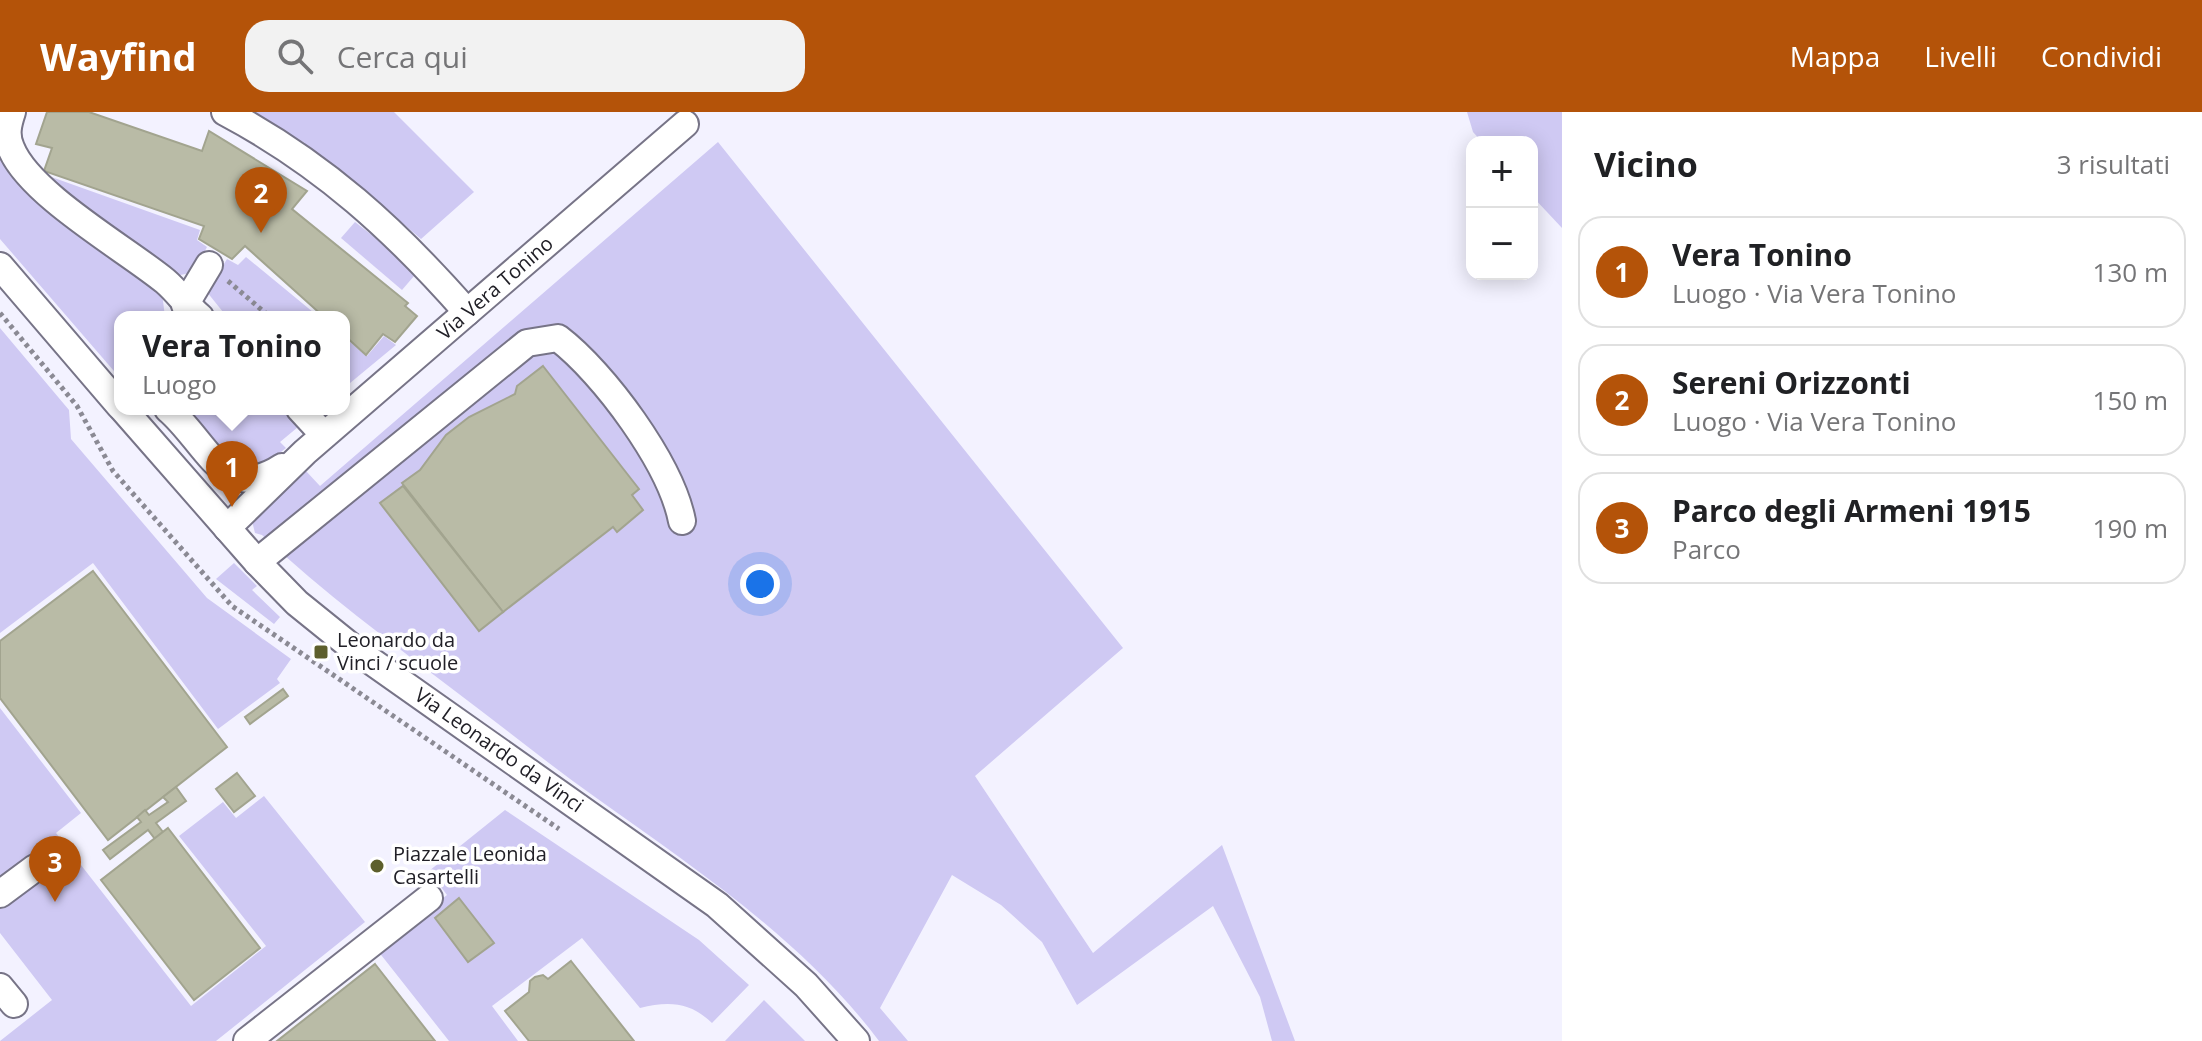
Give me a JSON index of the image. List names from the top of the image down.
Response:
{
  "streets": {
    "street": ["Via Vera Tonino", "Via Leonardo da Vinci"]
  },
  "crossings": [
    ["Via Vera Tonino", "Via Leonardo da Vinci"]
  ],
  "places": {
    "transit": ["Leonardo da Vinci / scuole"],
    "other": ["Piazzale Leonida Casartelli"]
  },
  "page": {
    "header": "Wayfind",
    "search": "Cerca qui",
    "nav": ["Mappa", "Livelli", "Condividi"],
    "heading": ["Vicino", "3 risultati"],
    "map_buttons": ["+", "−"],
    "pins": ["2", "1", "3"],
    "list": [
      {
        "mark": "1",
        "name": "Vera Tonino",
        "note": "Luogo · Via Vera Tonino",
        "value": "130 m"
      },
      {
        "mark": "2",
        "name": "Sereni Orizzonti",
        "note": "Luogo · Via Vera Tonino",
        "value": "150 m"
      },
      {
        "mark": "3",
        "name": "Parco degli Armeni 1915",
        "note": "Parco",
        "value": "190 m"
      }
    ],
    "popup": ["Vera Tonino", "Luogo"]
  }
}
